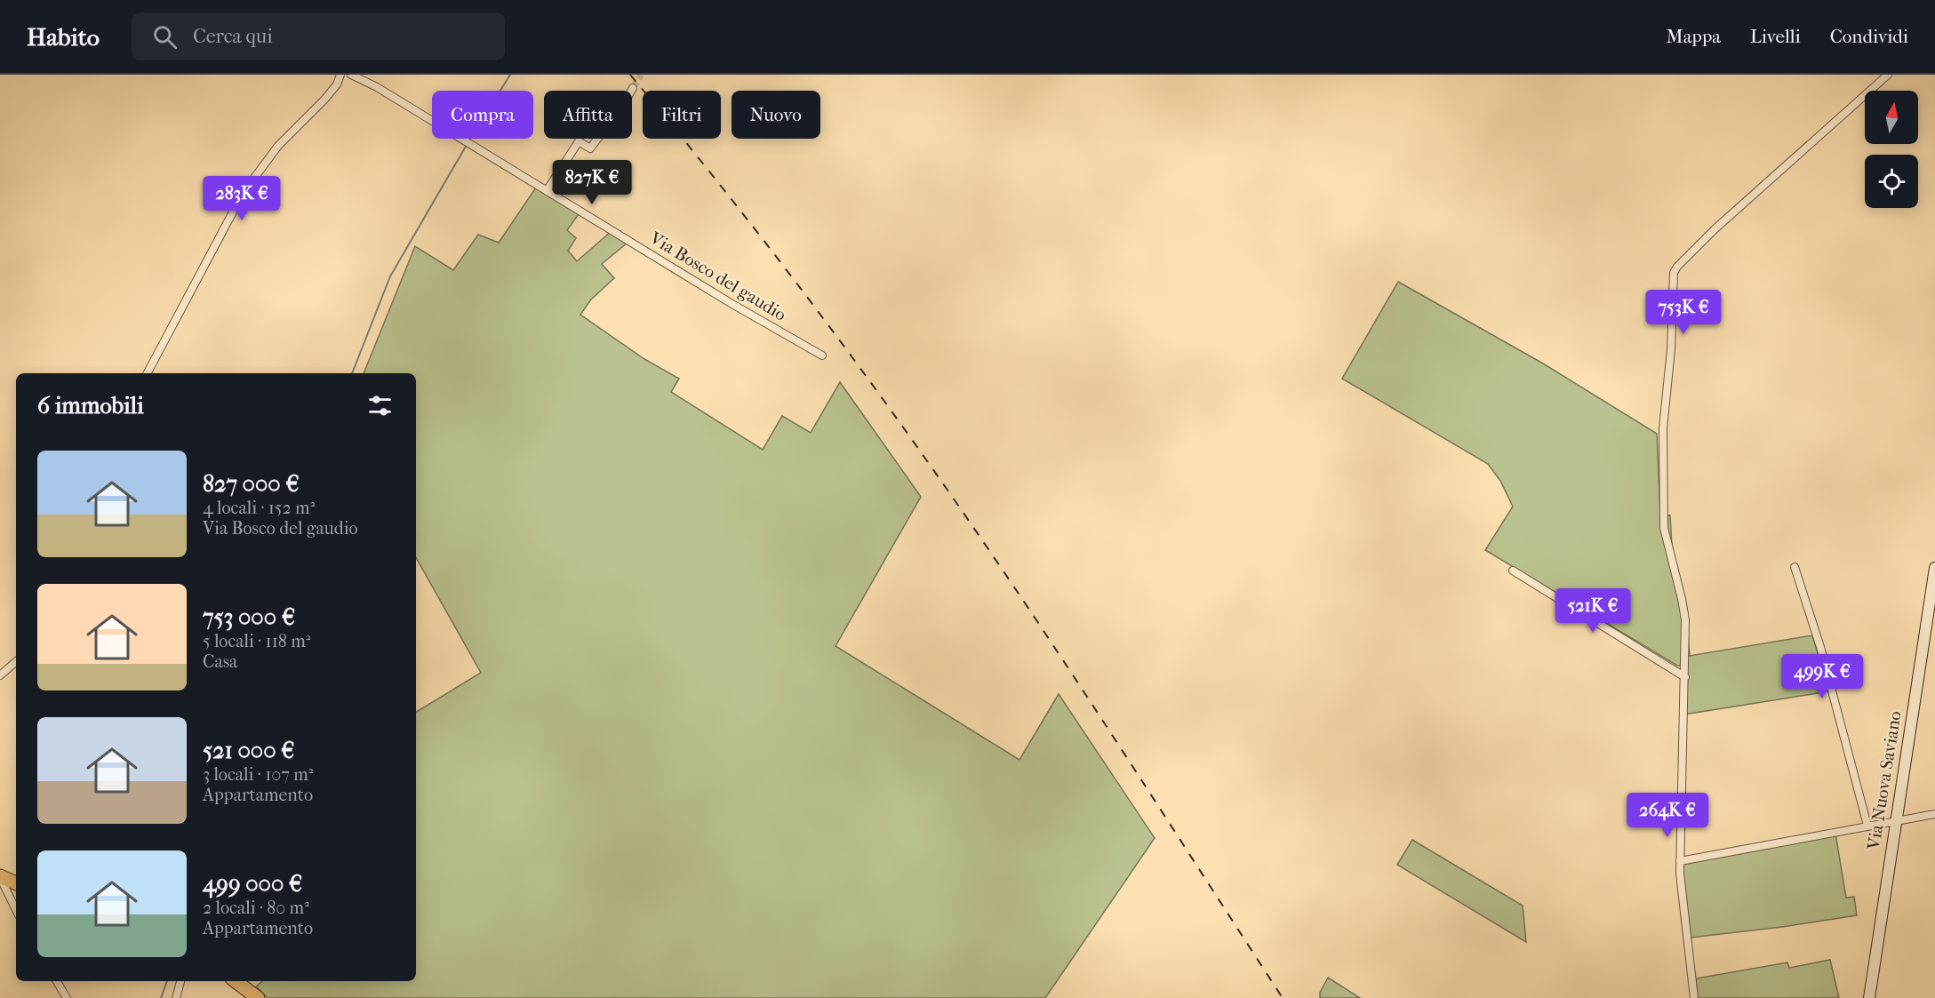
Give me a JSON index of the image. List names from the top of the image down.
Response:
{
  "streets": {
    "main road": ["Via Nuova Saviano"],
    "street": ["Via Bosco del gaudio"]
  },
  "north": "top",
  "page": {
    "header": "Habito",
    "search": "Cerca qui",
    "nav": ["Mappa", "Livelli", "Condividi"],
    "chip": [
      "Compra",
      "Affitta",
      "Filtri",
      "Nuovo"
    ],
    "price": [
      "827K €",
      "283K €",
      "753K €",
      "521K €",
      "499K €",
      "264K €"
    ],
    "heading": "6 immobili",
    "list": [
      {
        "name": "827 000 €",
        "note": "4 locali · 152 m² · Via Bosco del gaudio"
      },
      {
        "name": "753 000 €",
        "note": "5 locali · 118 m² · Casa"
      },
      {
        "name": "521 000 €",
        "note": "3 locali · 107 m² · Appartamento"
      },
      {
        "name": "499 000 €",
        "note": "2 locali · 80 m² · Appartamento"
      }
    ]
  }
}
